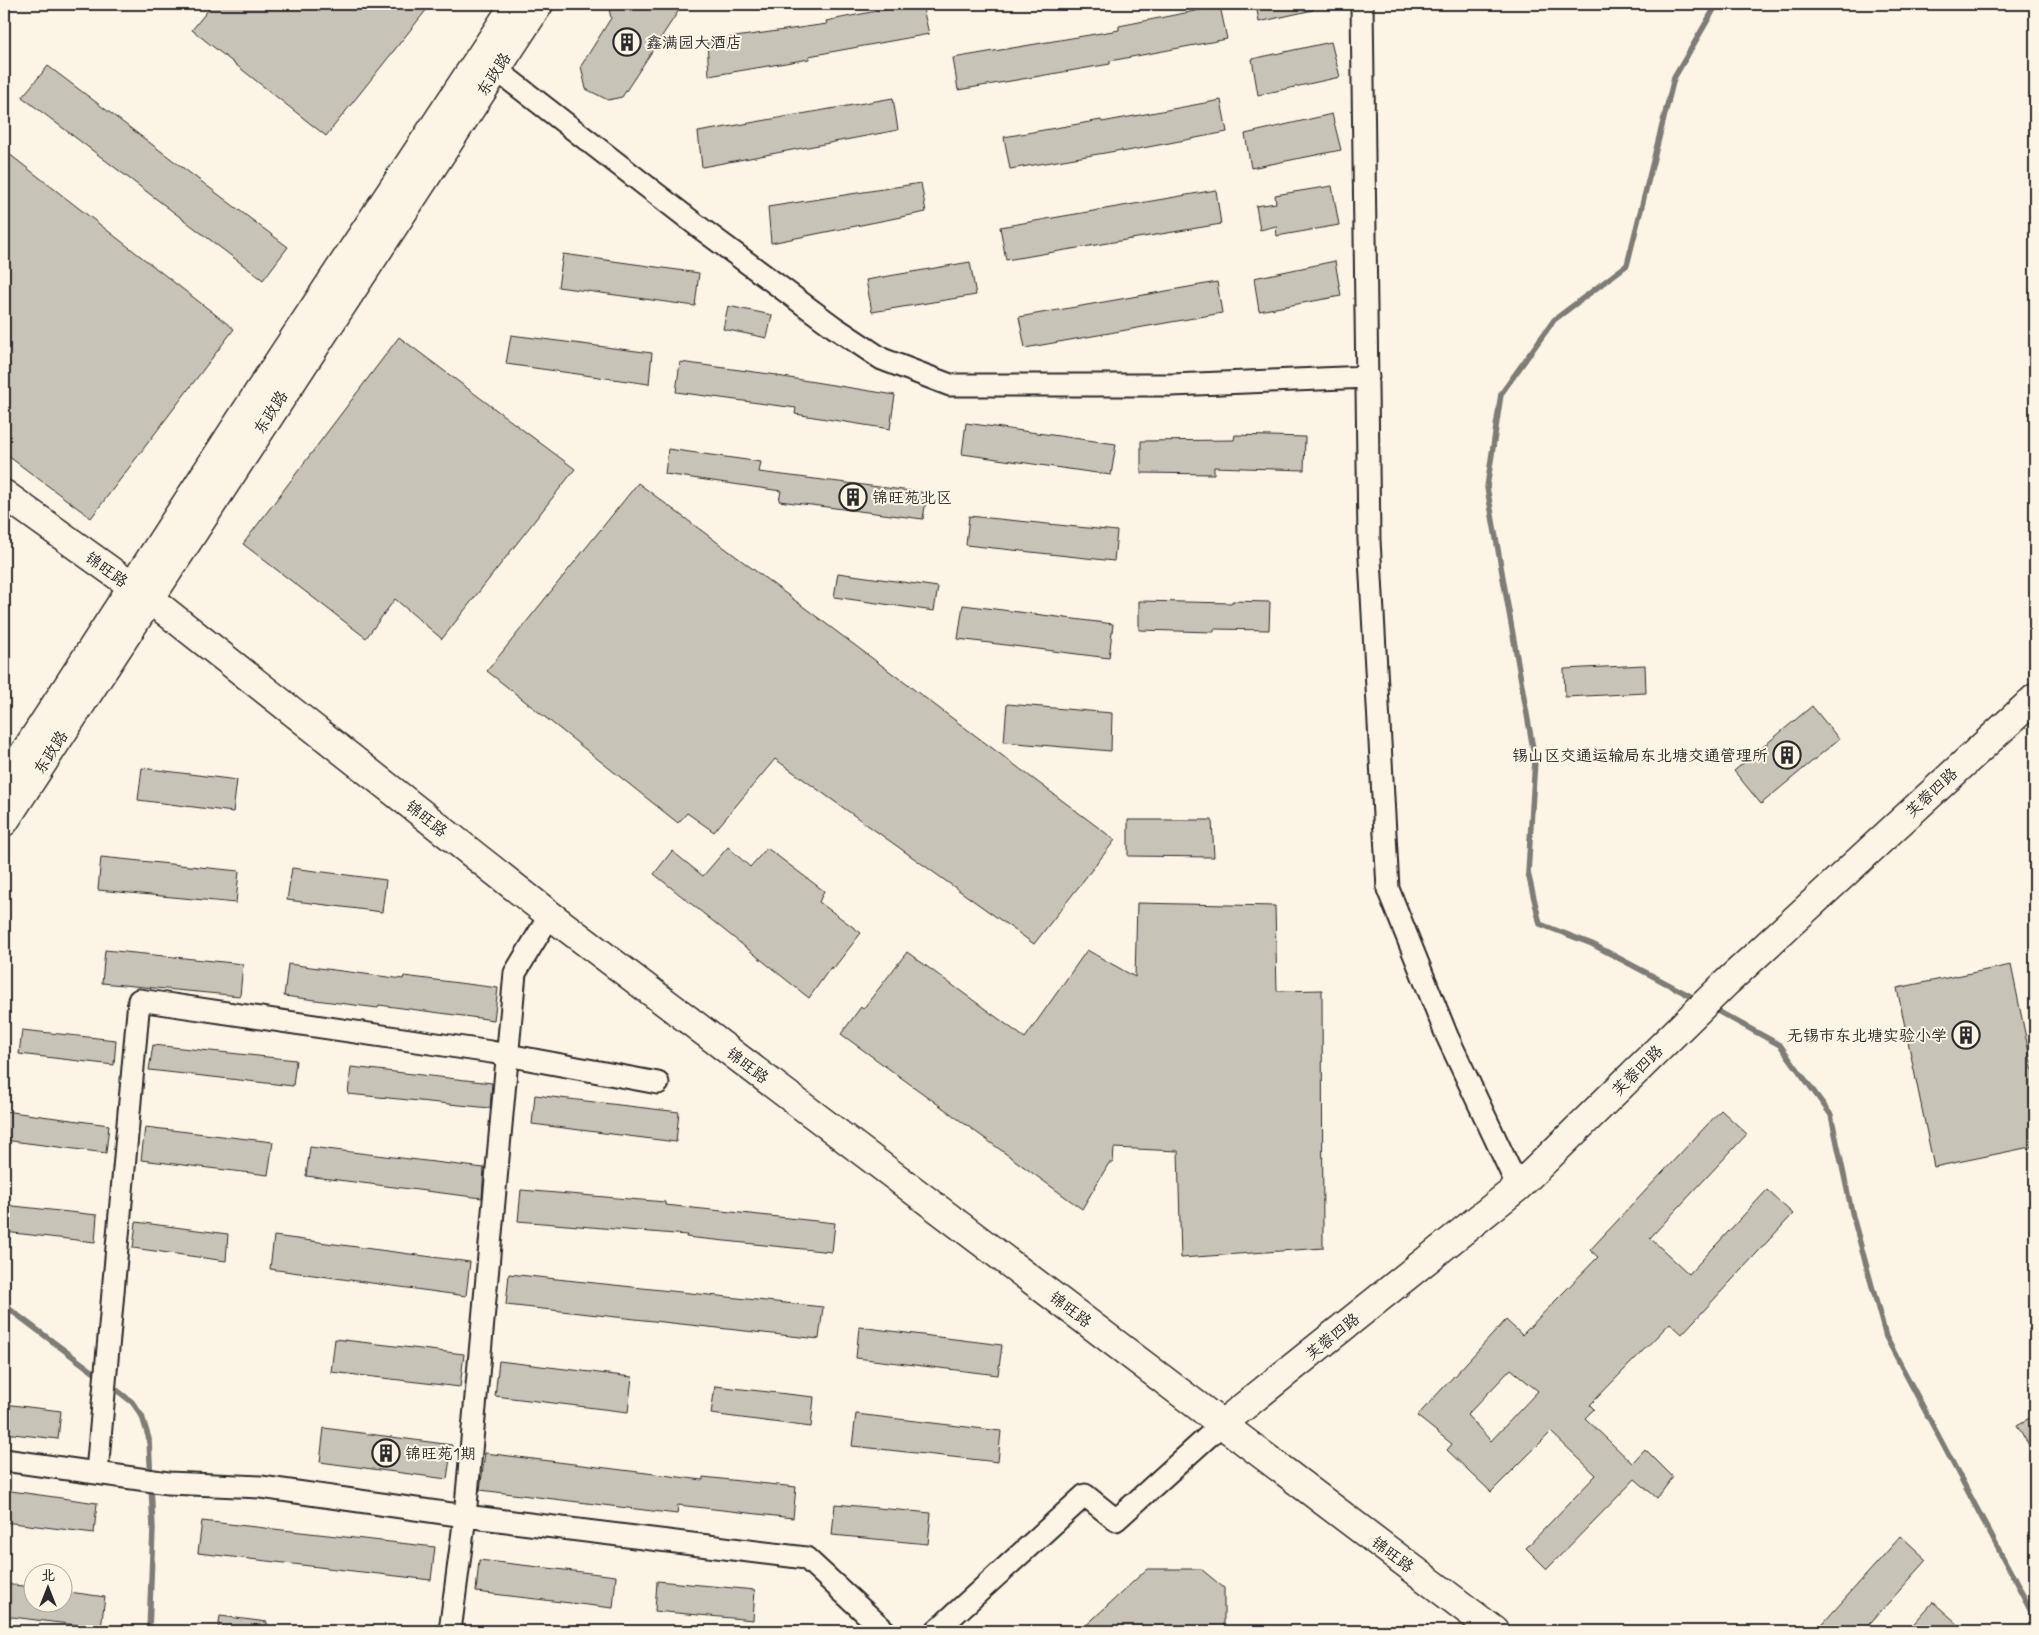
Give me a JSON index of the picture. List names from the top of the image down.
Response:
{
  "streets": {
    "street": ["东政路", "锦旺路", "芙蓉四路"]
  },
  "crossings": [
    ["东政路", "锦旺路"],
    ["锦旺路", "芙蓉四路"]
  ],
  "places": {
    "building": [
      "鑫满园大酒店",
      "锦旺苑北区",
      "锡山区交通运输局东北塘交通管理所",
      "无锡市东北塘实验小学",
      "锦旺苑1期"
    ]
  },
  "north": "top"
}
